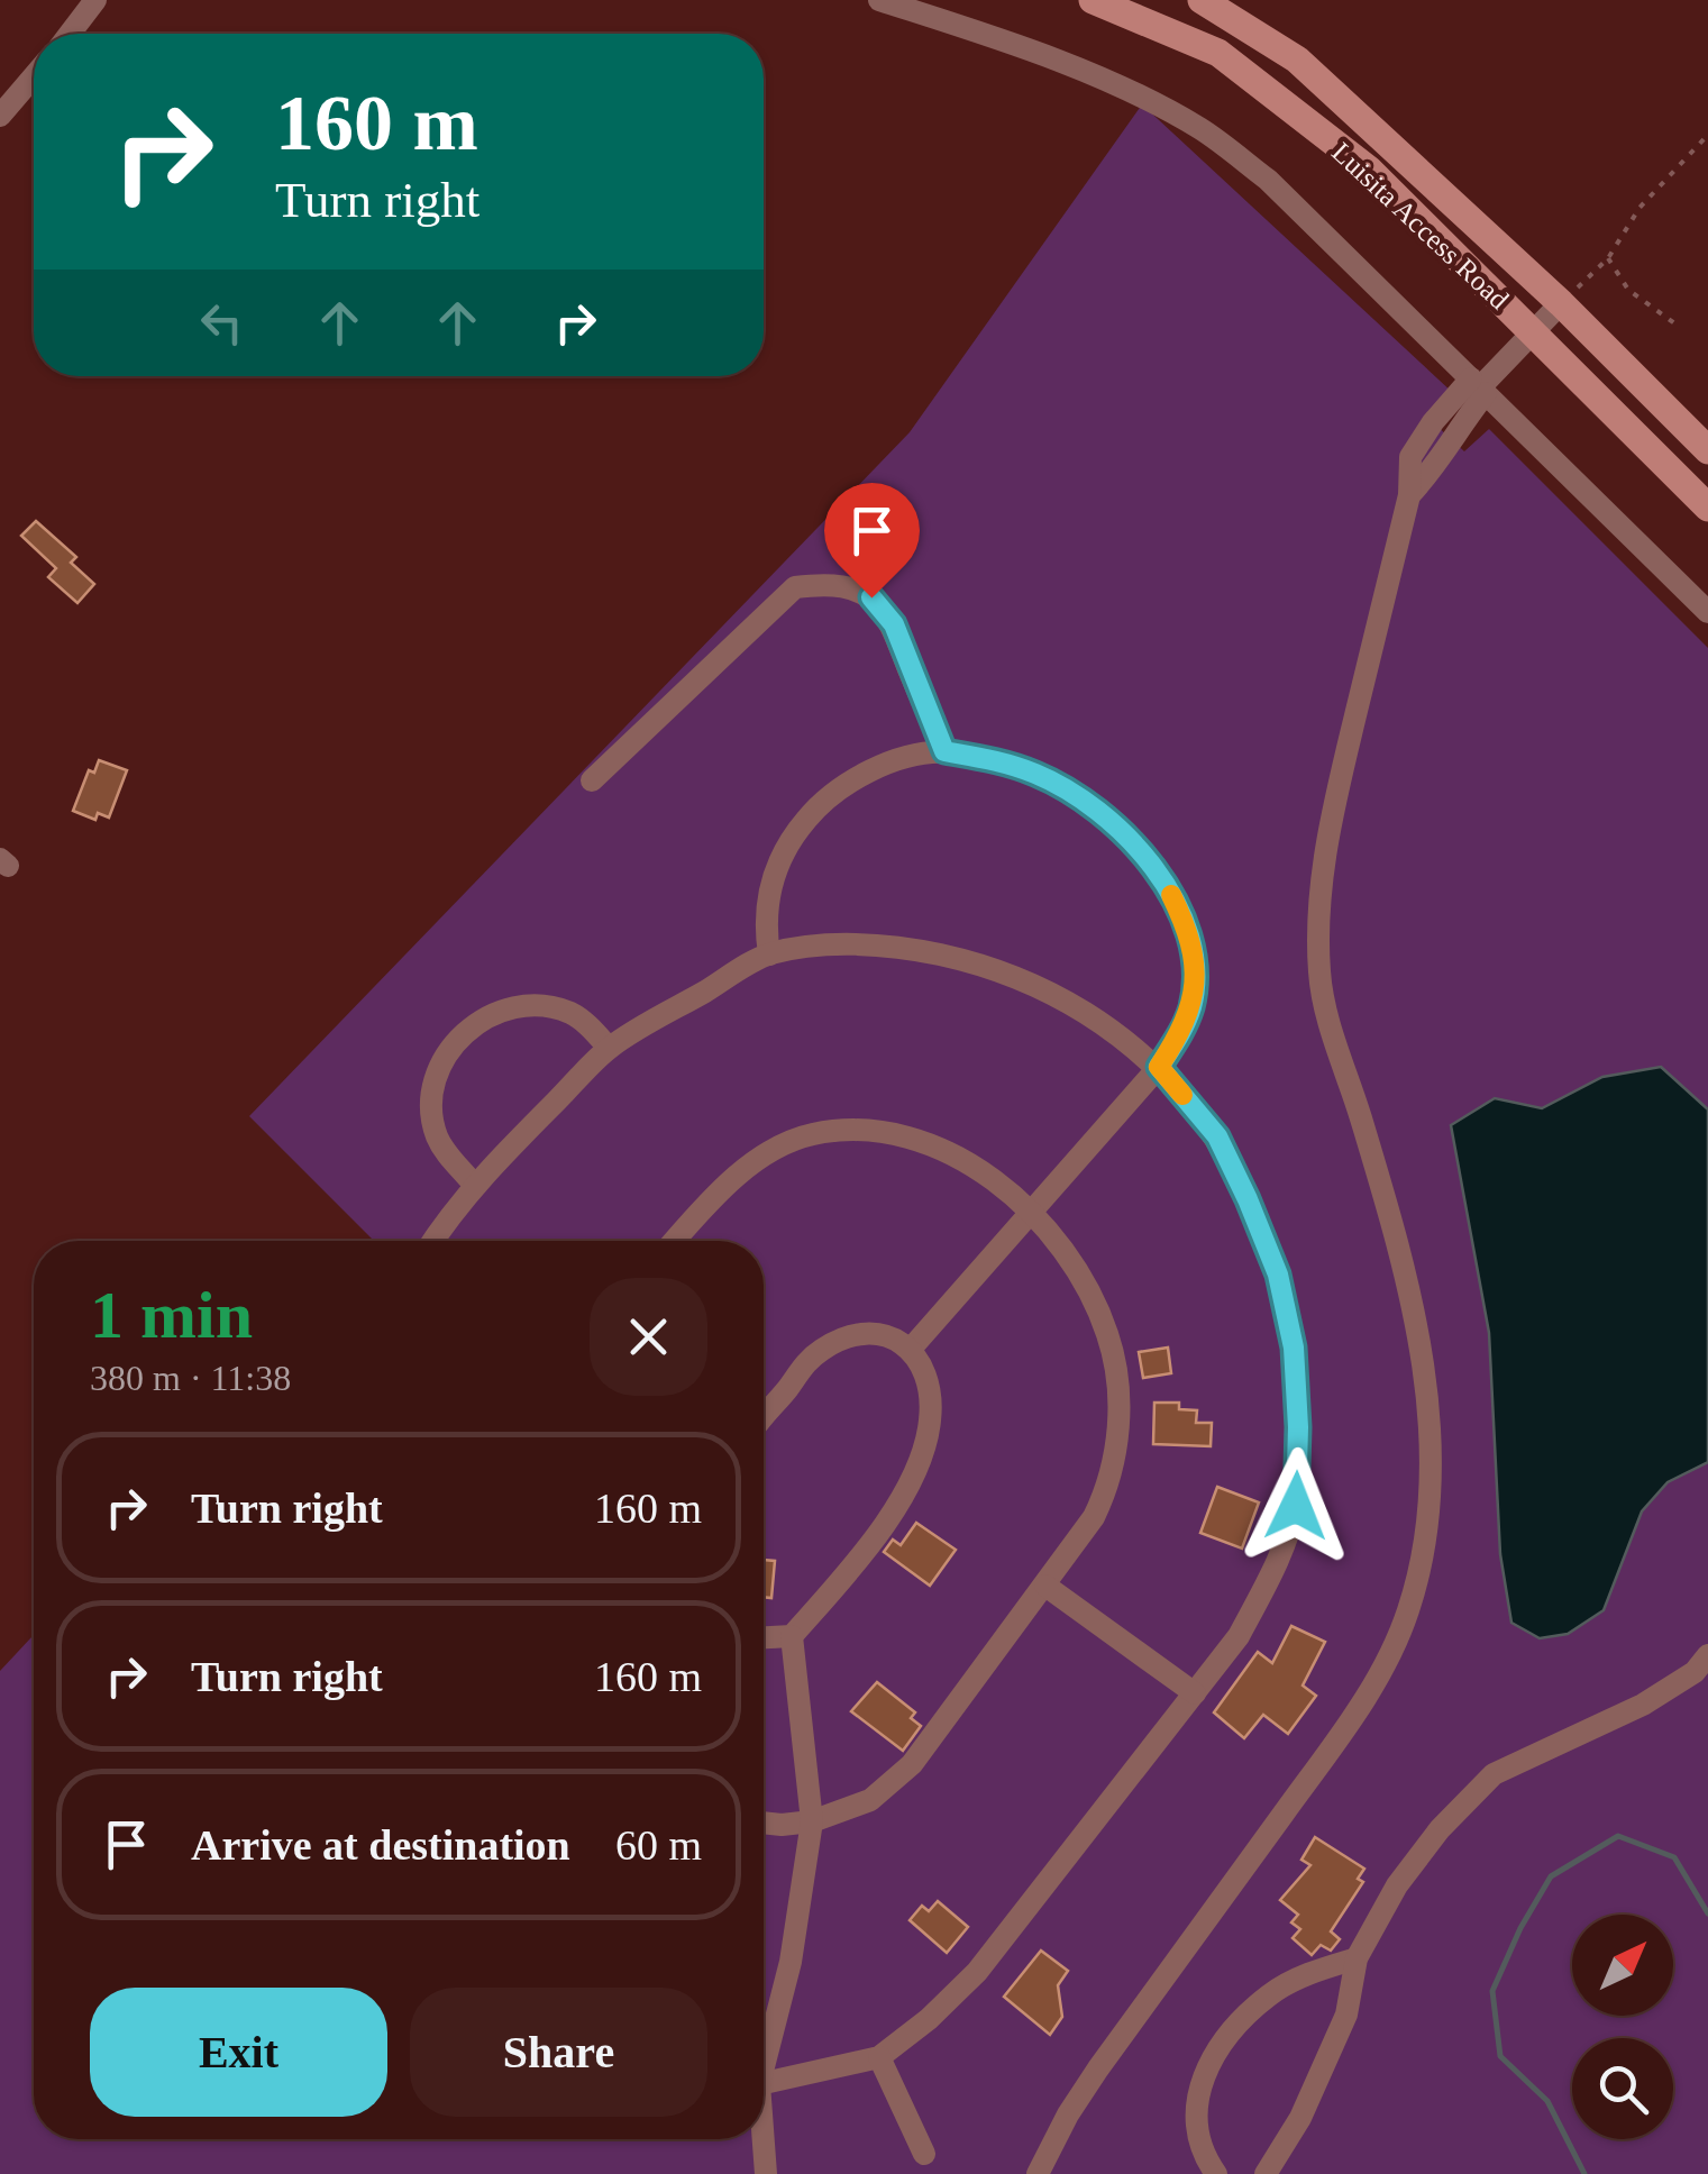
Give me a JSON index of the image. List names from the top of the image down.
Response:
{
  "streets": {
    "main road": ["Luisita Access Road"]
  },
  "north": "top right",
  "page": {
    "turn": ["160 m", "Turn right"],
    "heading": ["1 min", "380 m · 11:38"],
    "list": [
      {
        "name": "Turn right",
        "value": "160 m"
      },
      {
        "name": "Turn right",
        "value": "160 m"
      },
      {
        "name": "Arrive at destination",
        "value": "60 m"
      }
    ],
    "buttons": ["Exit", "Share"]
  }
}
